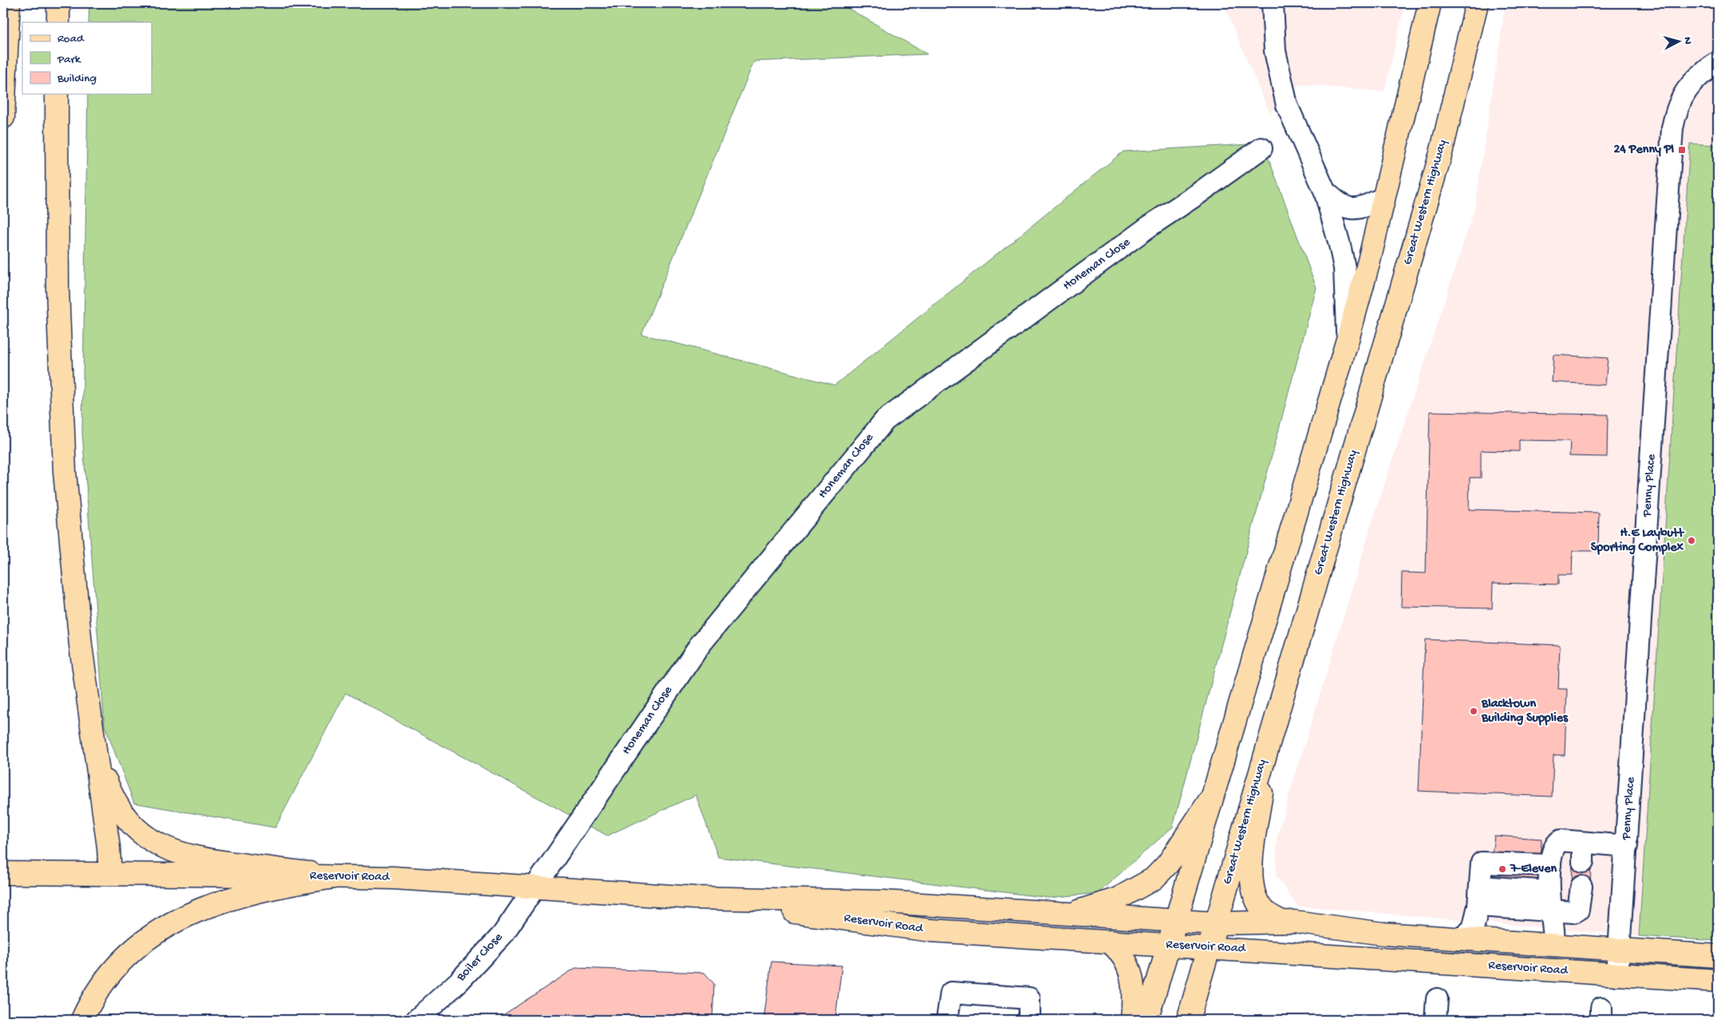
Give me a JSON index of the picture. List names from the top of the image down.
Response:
{
  "streets": {
    "main road": ["Great Western Highway", "Reservoir Road"],
    "street": ["Honeman Close", "Penny Place", "Boiler Close"]
  },
  "crossings": [
    ["Great Western Highway", "Reservoir Road"],
    ["Honeman Close", "Reservoir Road"],
    ["Honeman Close", "Boiler Close"],
    ["Penny Place", "Reservoir Road"],
    ["Reservoir Road", "Boiler Close"]
  ],
  "places": {
    "transit": ["24 Penny Pl"],
    "other": ["H.E Laybutt Sporting Complex", "Blacktown Building Supplies", "7-Eleven"]
  },
  "legend": ["Road", "Park", "Building"],
  "north": "right"
}
